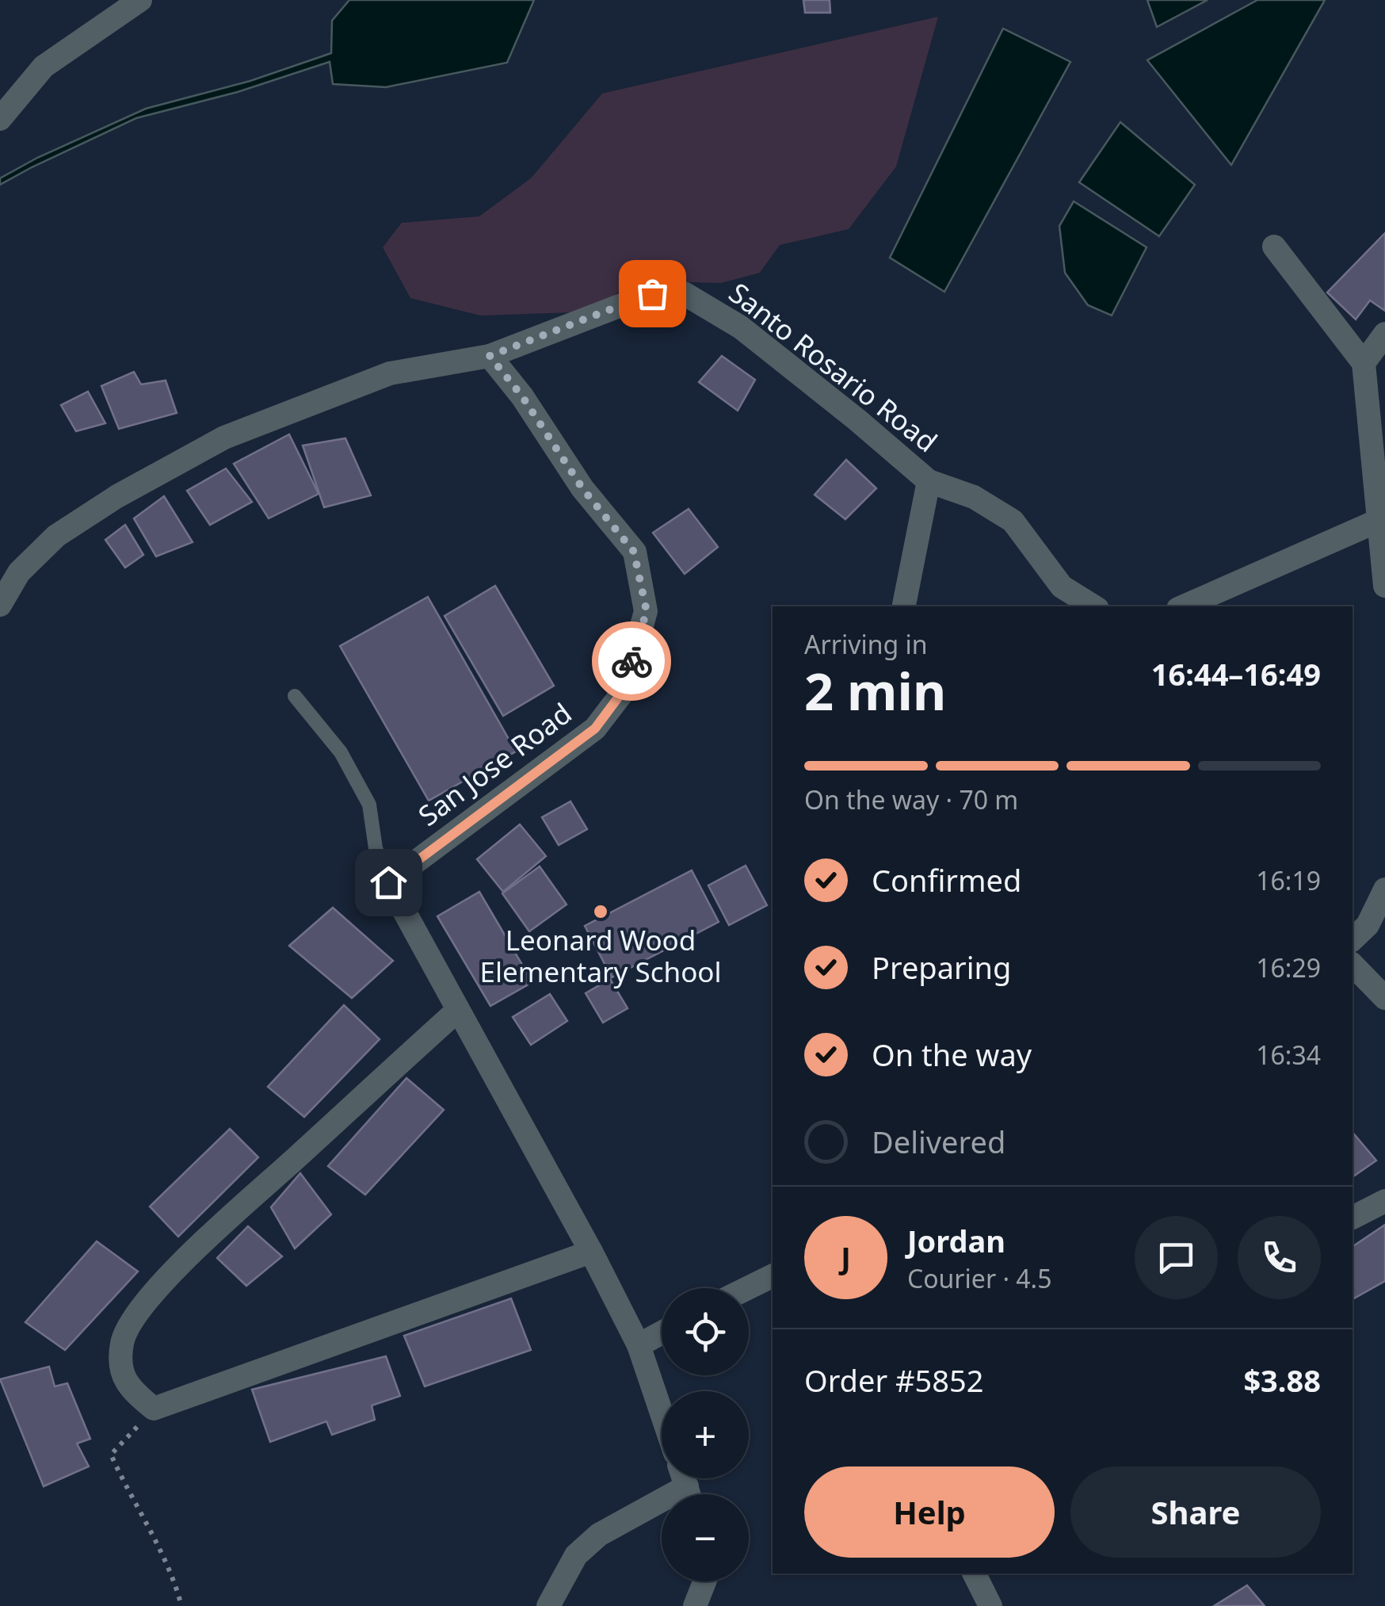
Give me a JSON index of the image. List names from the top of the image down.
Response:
{
  "streets": {
    "street": ["Santo Rosario Road", "San Jose Road"]
  },
  "crossings": [
    ["Santo Rosario Road", "San Jose Road"]
  ],
  "places": ["Leonard Wood Elementary School"],
  "page": {
    "heading": ["2 min", "Arriving in", "16:44–16:49"],
    "panel": [
      "Jordan",
      "Courier · 4.5",
      "Order #5852",
      "$3.88"
    ],
    "bar": "On the way · 70 m",
    "list": [
      ["Confirmed", "16:19"],
      ["Preparing", "16:29"],
      ["On the way", "16:34"],
      "Delivered"
    ],
    "round": "J",
    "map_buttons": ["+", "−"],
    "buttons": ["Help", "Share"]
  }
}
